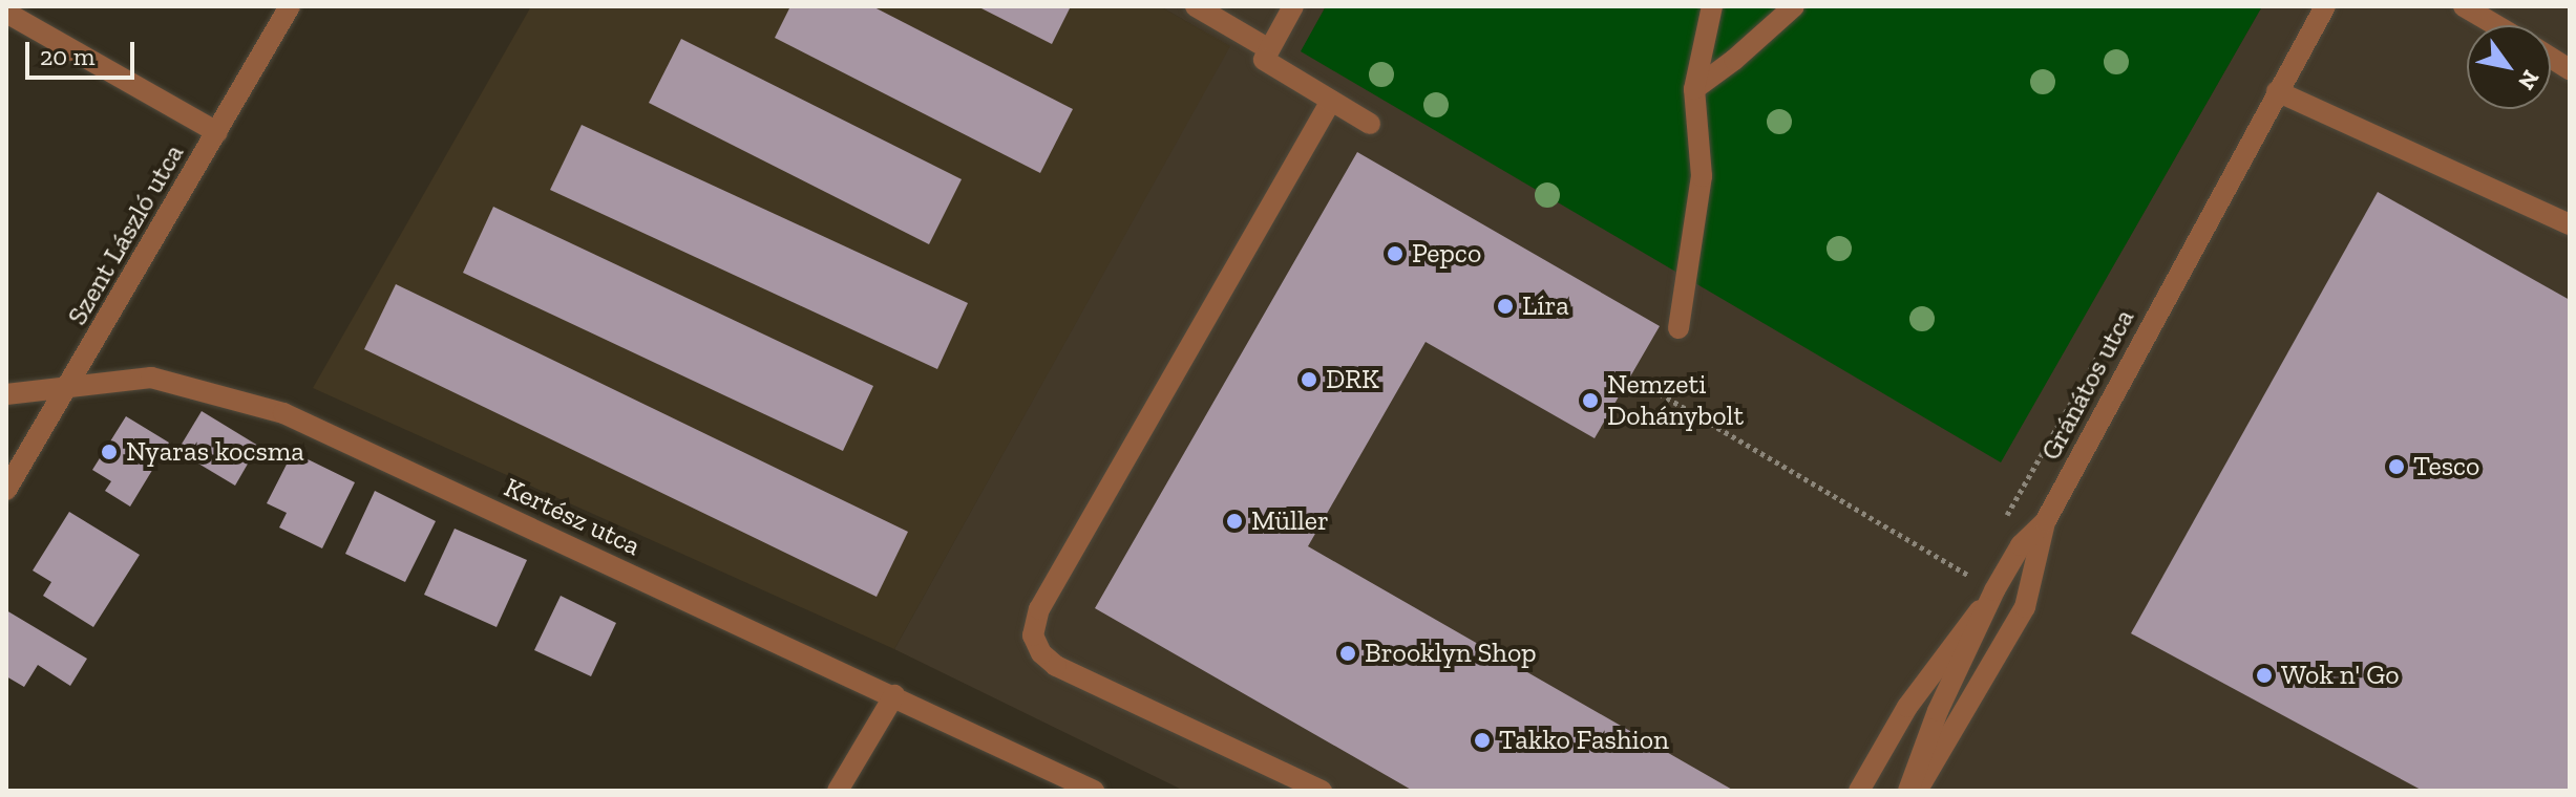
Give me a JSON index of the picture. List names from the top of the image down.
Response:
{
  "streets": {
    "street": ["Szent László utca", "Gránátos utca", "Kertész utca"]
  },
  "crossings": [
    ["Szent László utca", "Kertész utca"]
  ],
  "places": [
    "Pepco",
    "Líra",
    "DRK",
    "Nemzeti Dohánybolt",
    "Nyaras kocsma",
    "Tesco",
    "Müller",
    "Brooklyn Shop",
    "Wok n' Go",
    "Takko Fashion"
  ],
  "scale_bar": "20 m",
  "north": "bottom right"
}
